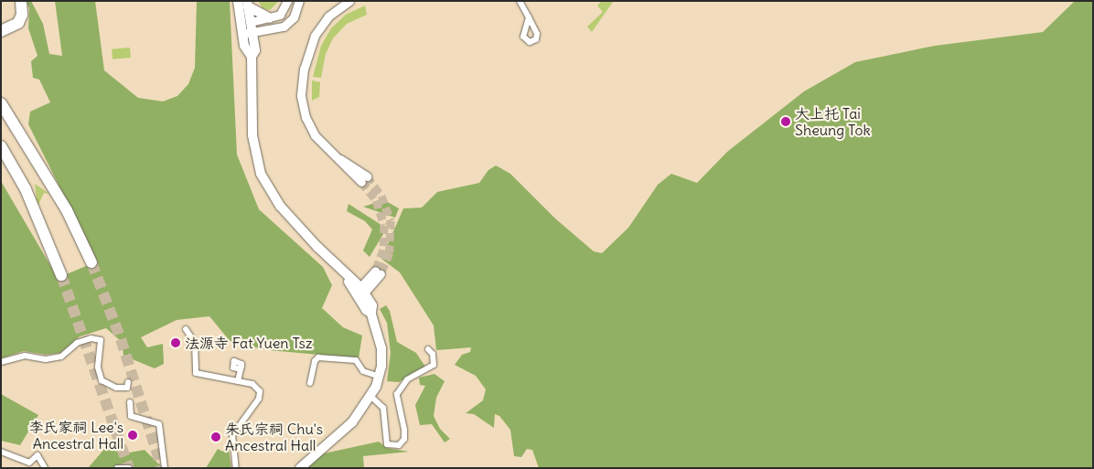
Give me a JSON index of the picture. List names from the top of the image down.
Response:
{
  "places": [
    "大上托 Tai Sheung Tok",
    "法源寺 Fat Yuen Tsz",
    "李氏家祠 Lee's Ancestral Hall",
    "朱氏宗祠 Chu's Ancestral Hall"
  ]
}
